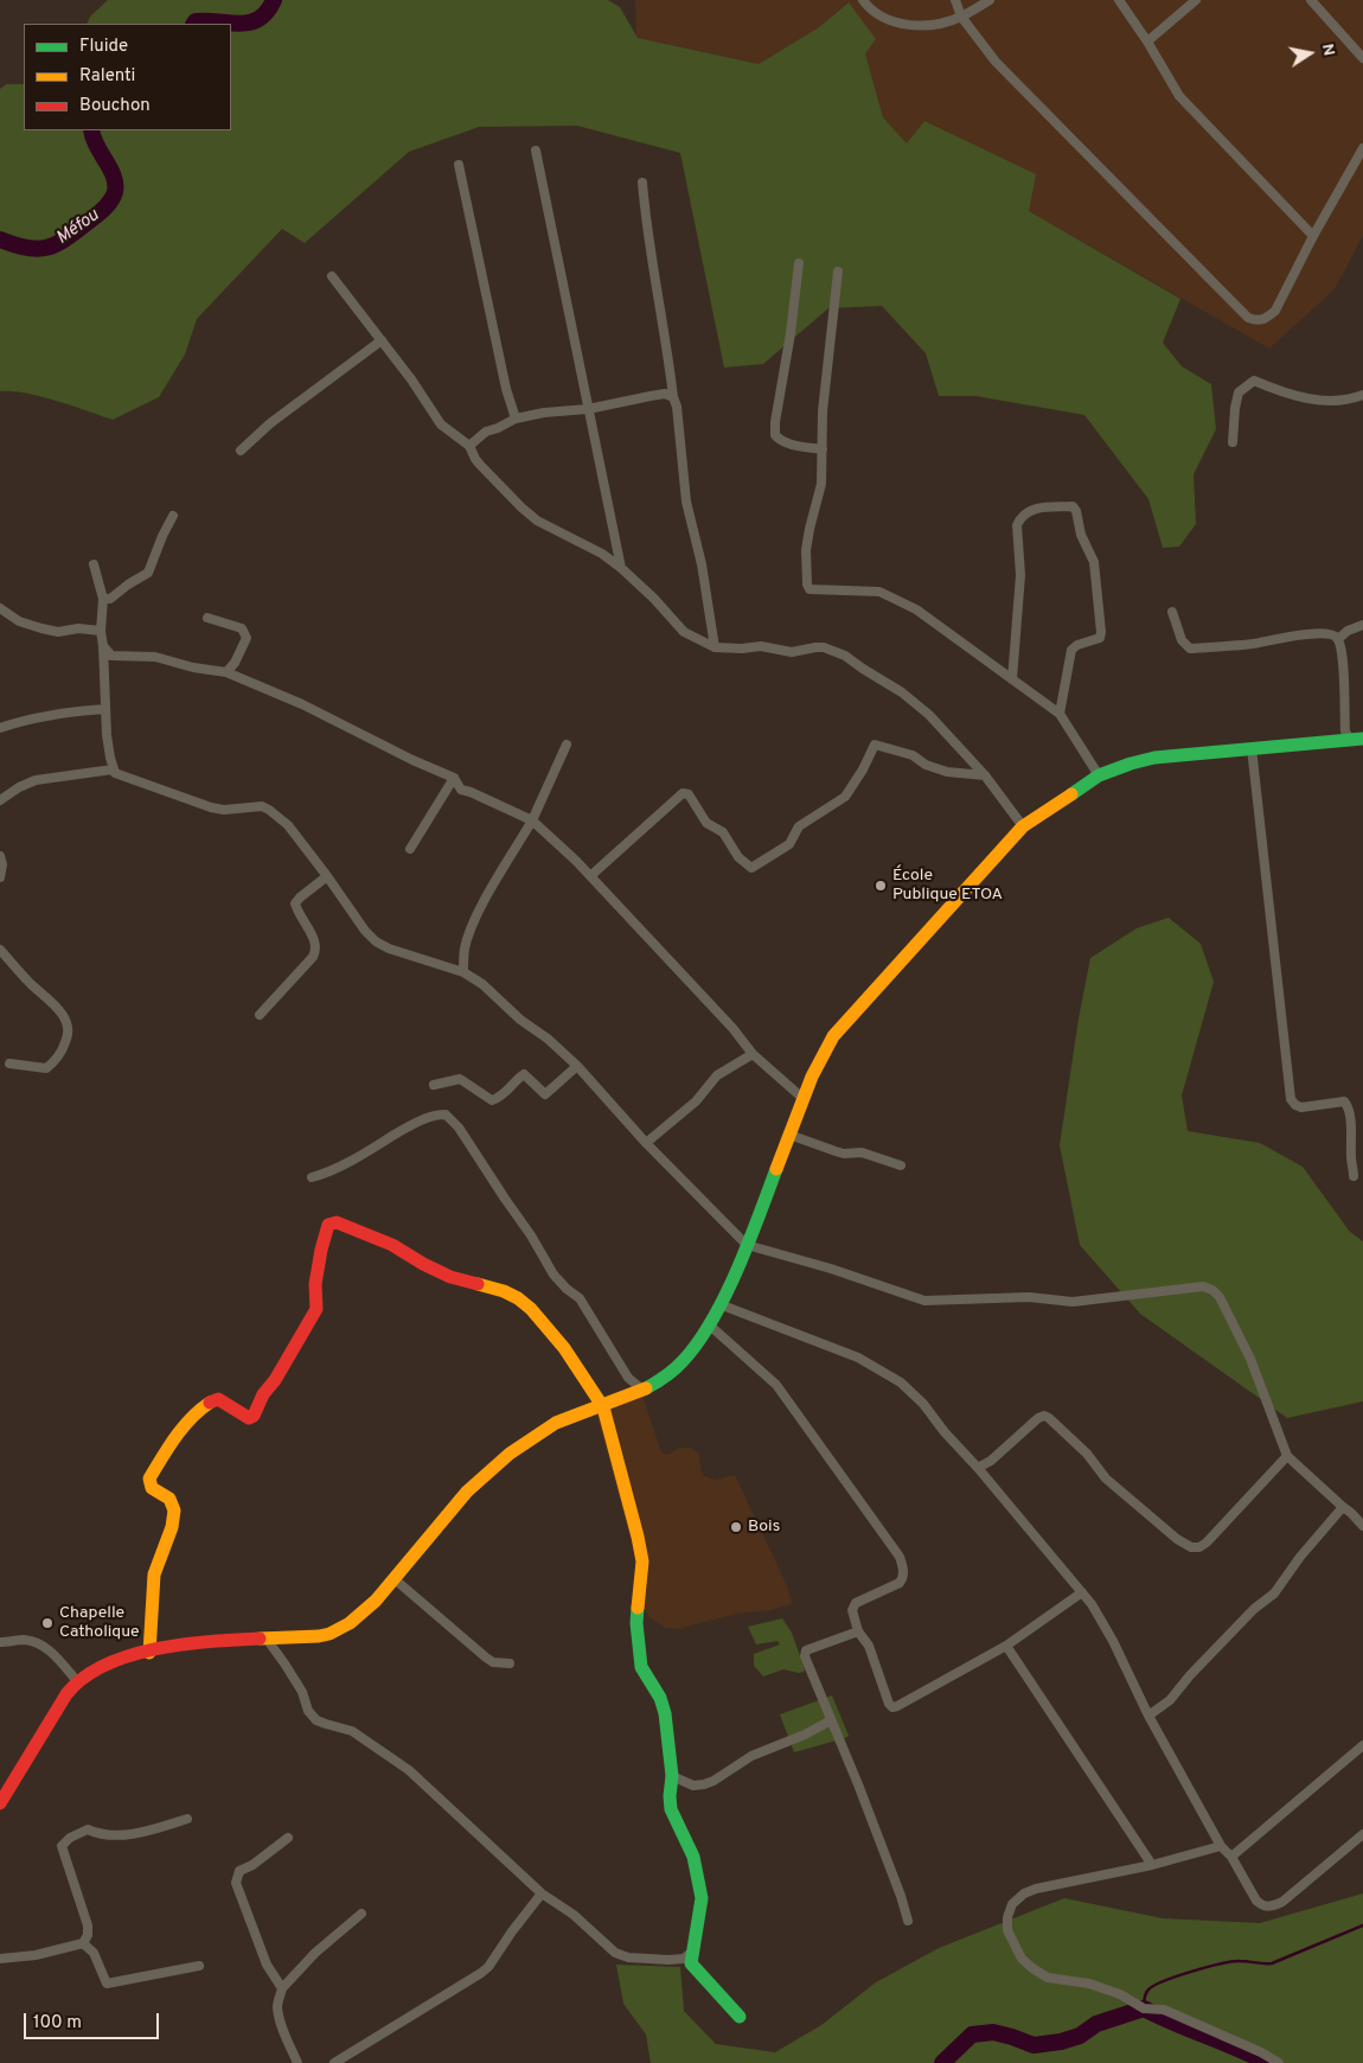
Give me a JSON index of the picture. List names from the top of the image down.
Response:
{
  "water": ["Méfou"],
  "places": ["École Publique ETOA", "Bois", "Chapelle Catholique"],
  "legend": ["Fluide", "Ralenti", "Bouchon"],
  "scale_bar": "100 m",
  "north": "right"
}
